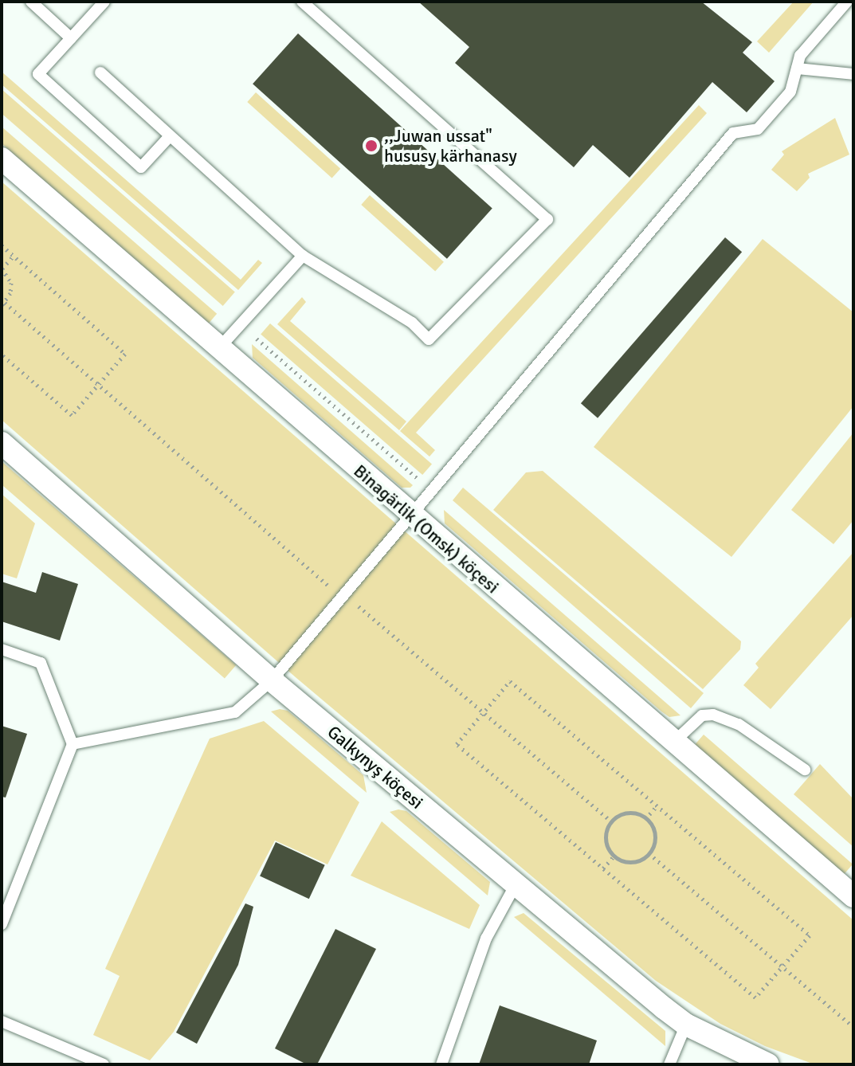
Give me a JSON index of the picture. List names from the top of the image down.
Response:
{
  "streets": {
    "street": ["Binagärlik (Omsk) köçesi", "Galkynyş köçesi"]
  },
  "places": [",,Juwan ussat\" hususy kärhanasy"]
}
